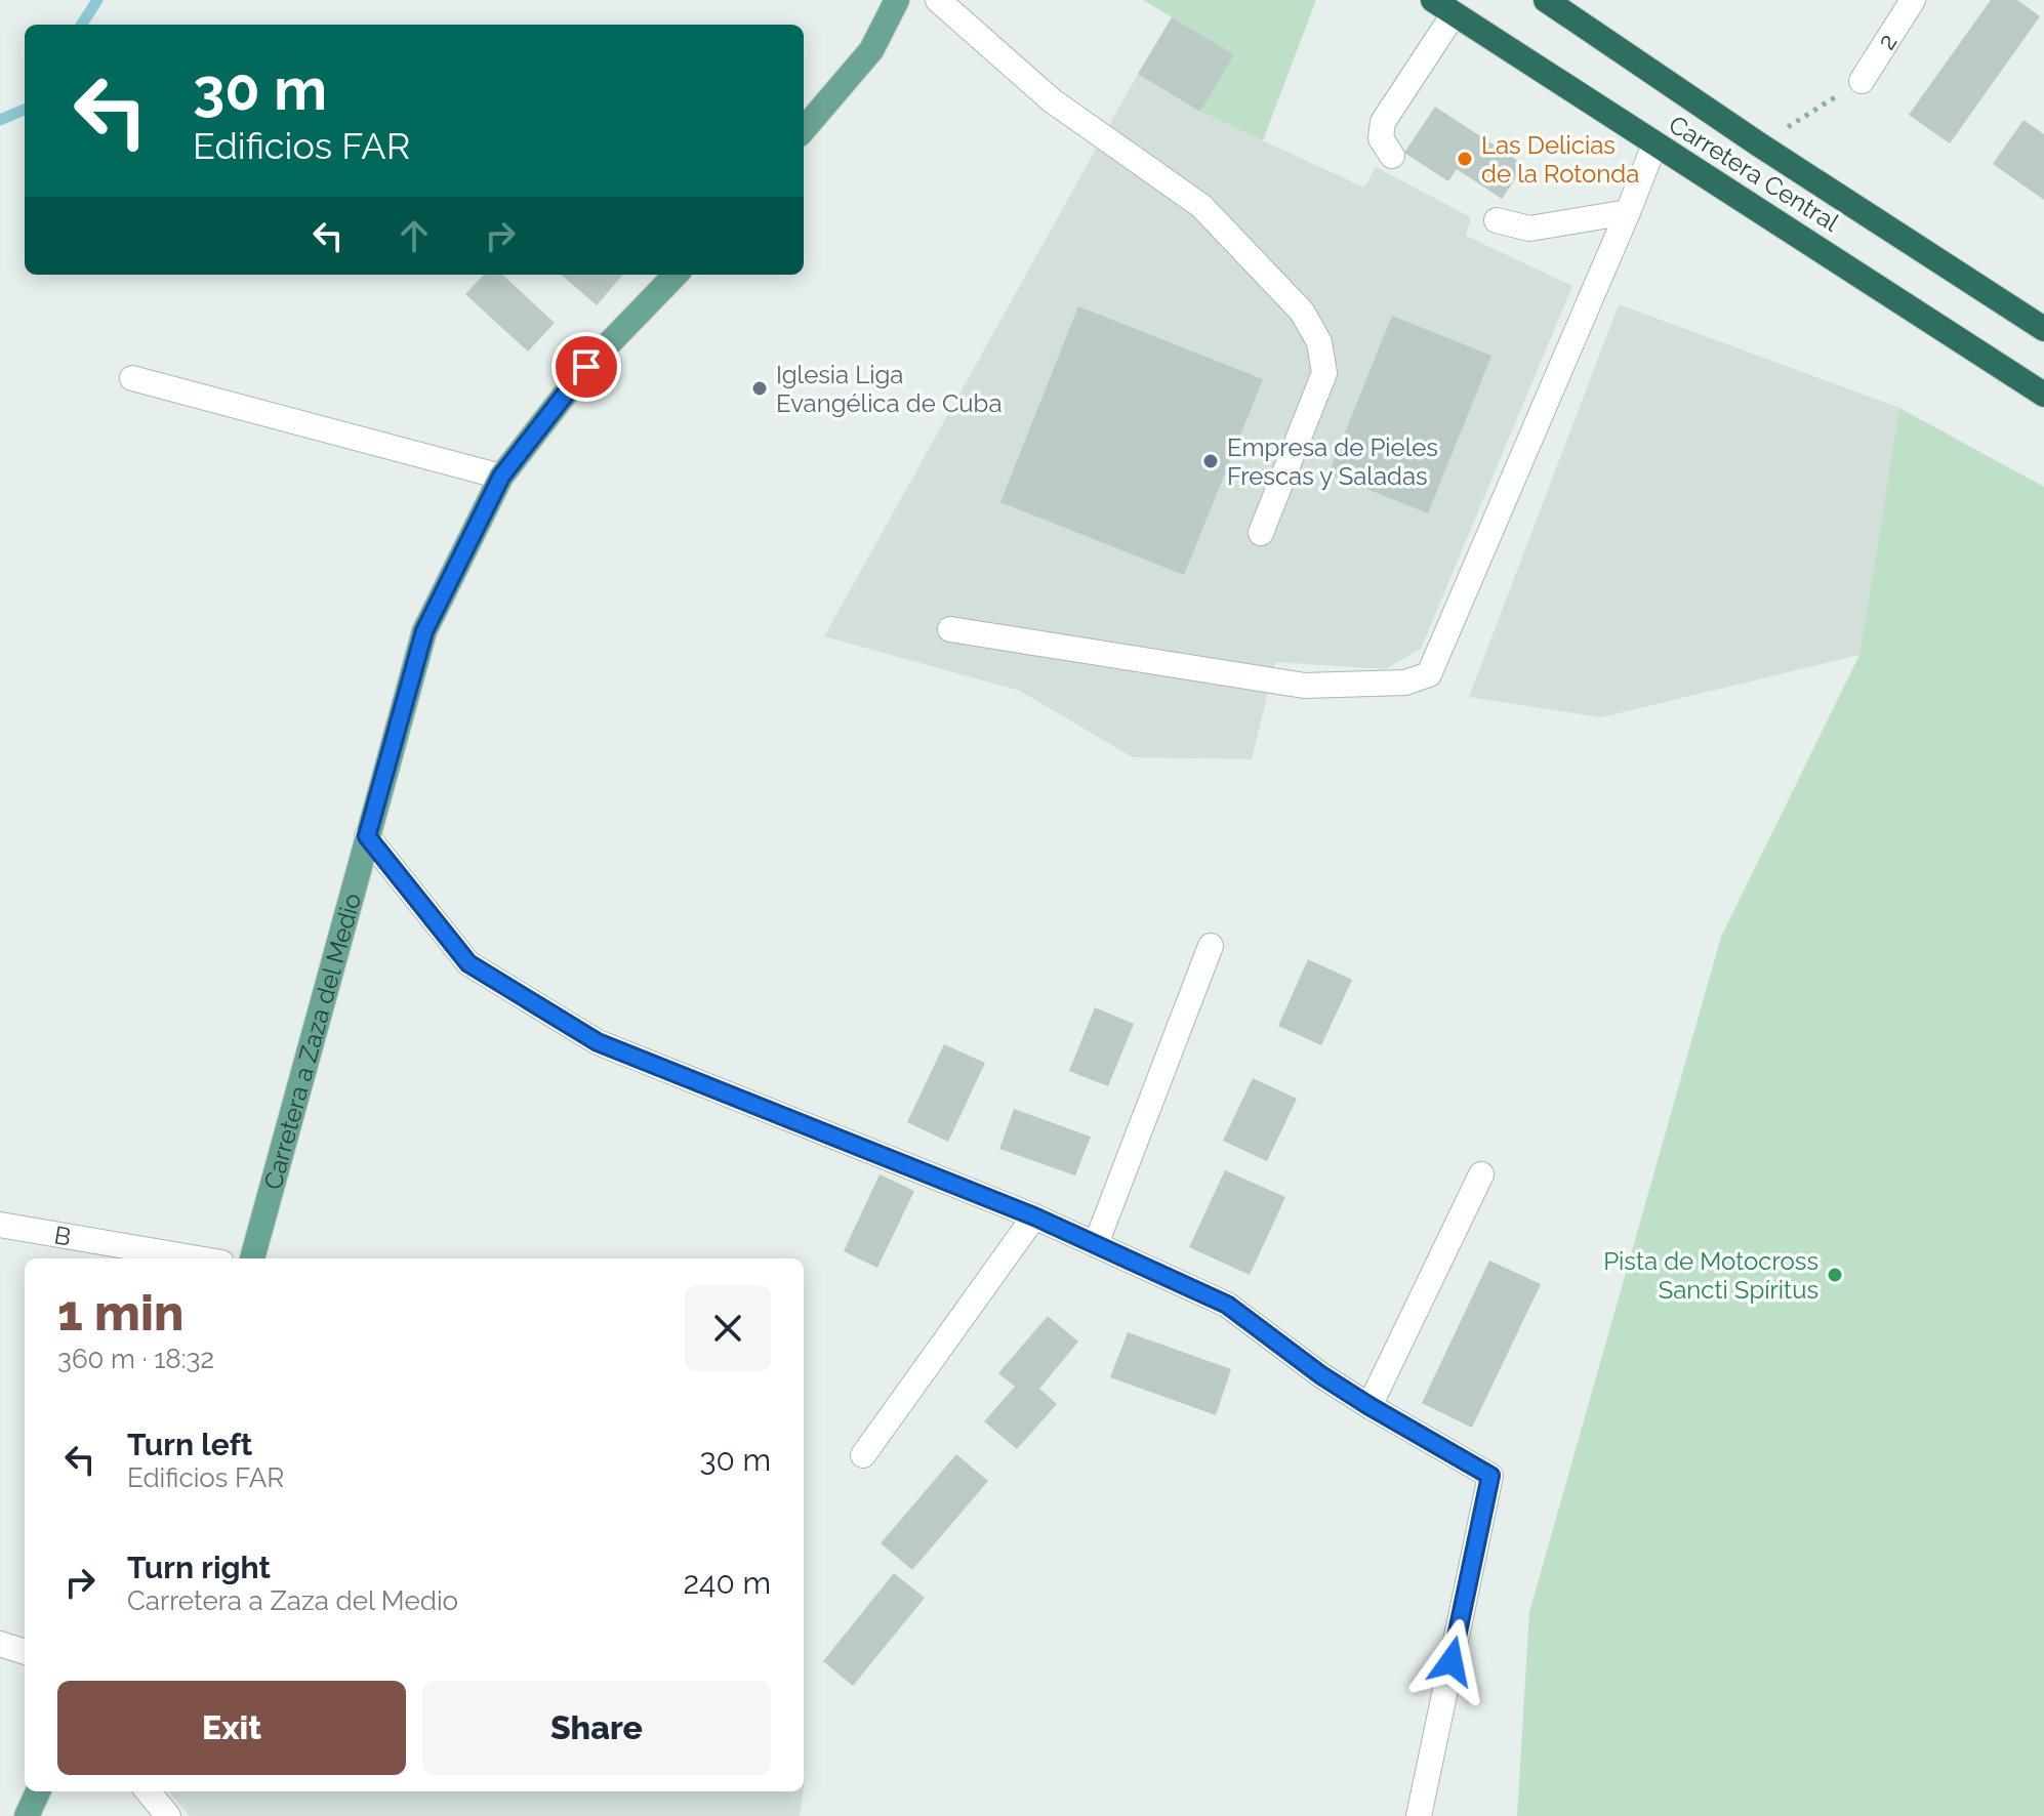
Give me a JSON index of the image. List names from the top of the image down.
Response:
{
  "streets": {
    "highway": ["Carretera Central"],
    "main road": ["Carretera a Zaza del Medio"],
    "street": ["2", "B"]
  },
  "places": [
    "Las Delicias de la Rotonda",
    "Iglesia Liga Evangélica de Cuba",
    "Empresa de Pieles Frescas y Saladas",
    "Pista de Motocross Sancti Spíritus"
  ],
  "page": {
    "turn": ["30 m", "Edificios FAR"],
    "heading": ["1 min", "360 m · 18:32"],
    "list": [
      {
        "name": "Turn left",
        "note": "Edificios FAR",
        "value": "30 m"
      },
      {
        "name": "Turn right",
        "note": "Carretera a Zaza del Medio",
        "value": "240 m"
      }
    ],
    "buttons": ["Exit", "Share"]
  }
}
